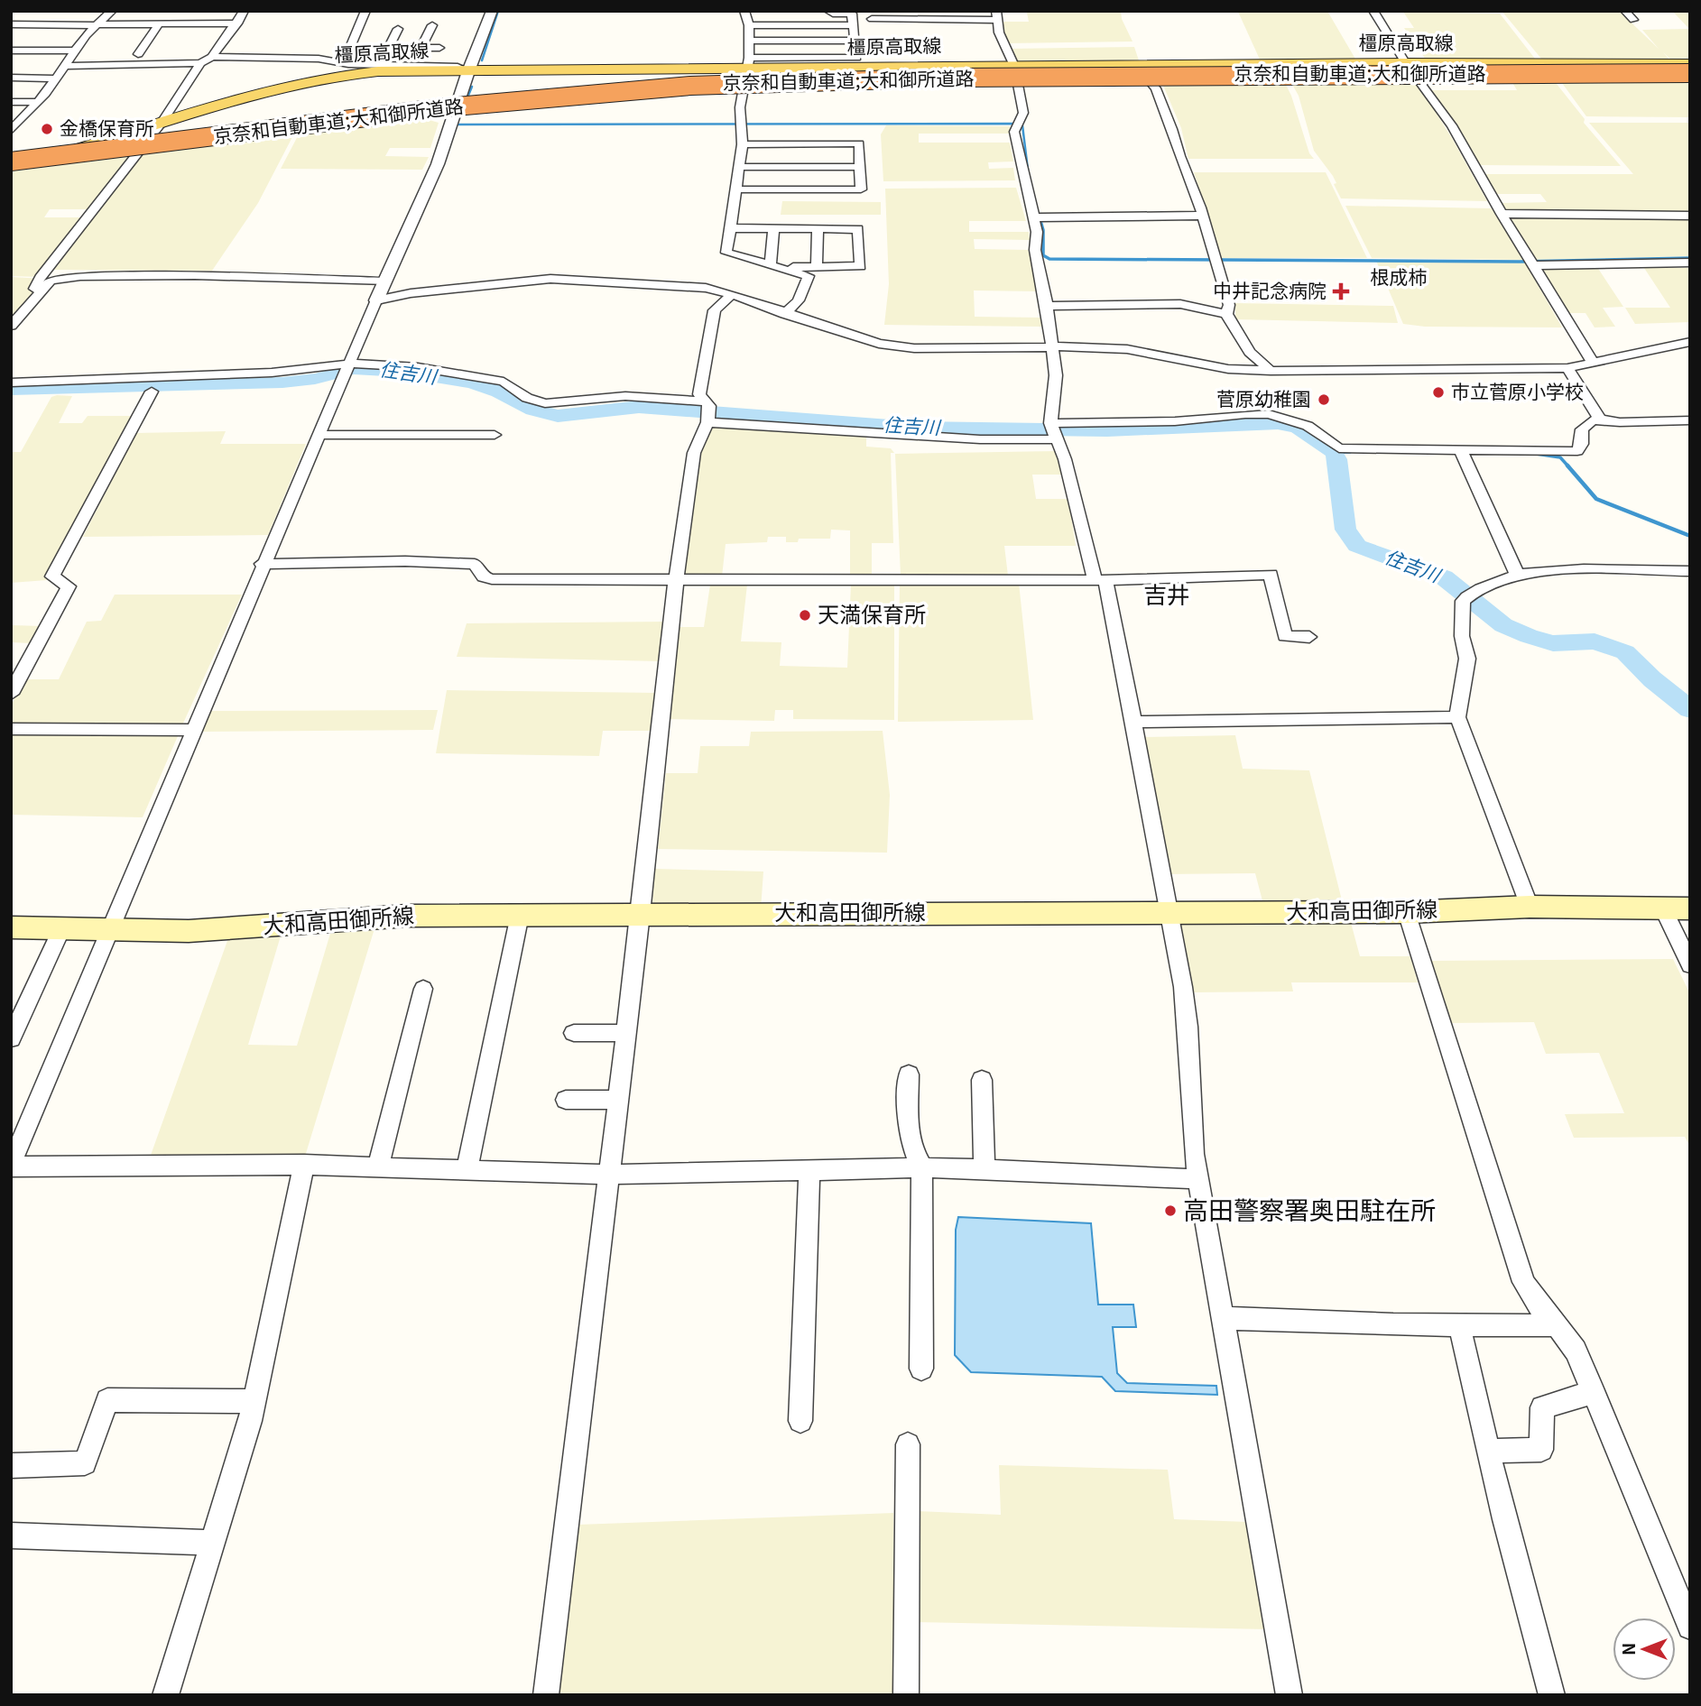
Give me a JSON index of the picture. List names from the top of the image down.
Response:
{
  "streets": {
    "highway": ["京奈和自動車道;大和御所道路"],
    "main road": ["橿原高取線", "大和高田御所線"]
  },
  "crossings": [
    ["橿原高取線", "京奈和自動車道;大和御所道路"]
  ],
  "districts": ["根成柿", "吉井"],
  "water": ["住吉川"],
  "places": {
    "other": [
      "金橋保育所",
      "市立菅原小学校",
      "菅原幼稚園",
      "天満保育所",
      "高田警察署奥田駐在所"
    ],
    "health": ["中井記念病院"]
  },
  "north": "left"
}
